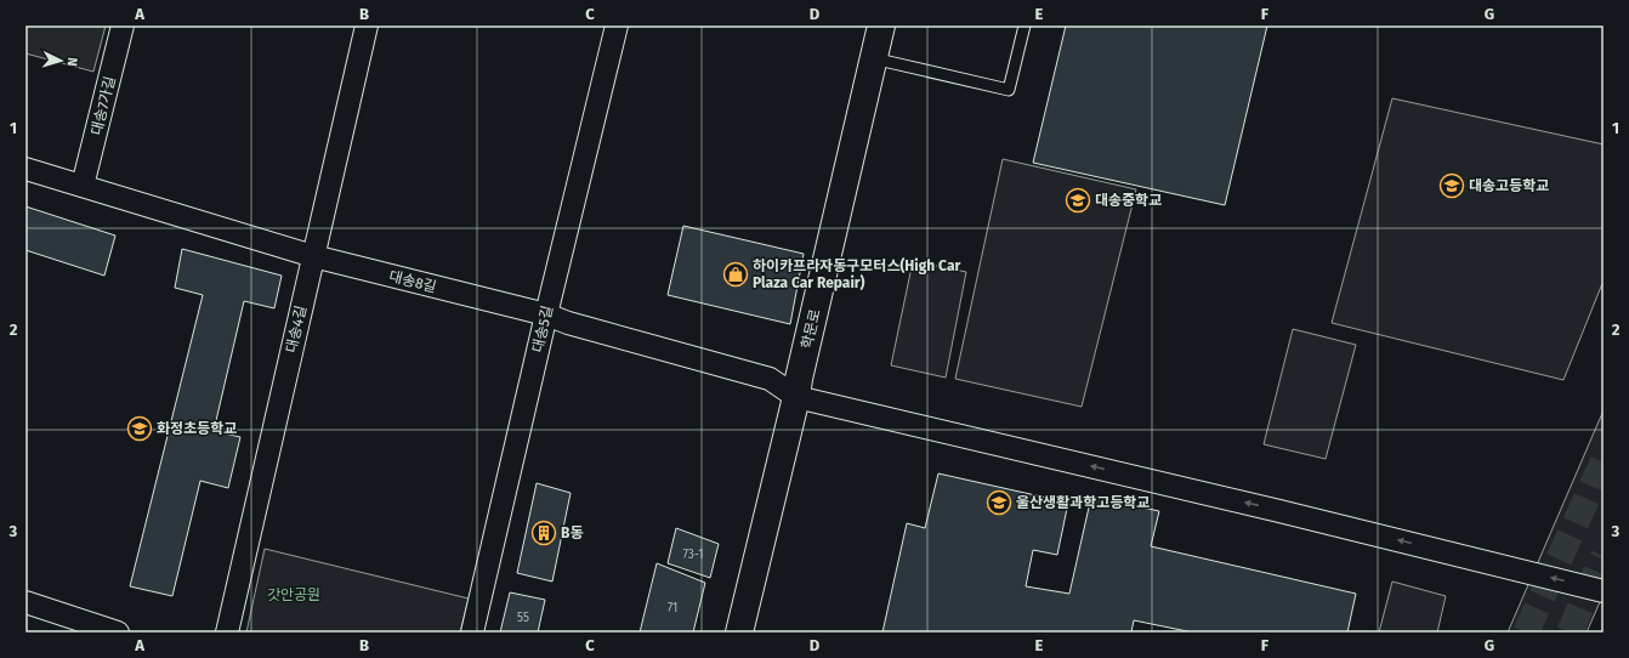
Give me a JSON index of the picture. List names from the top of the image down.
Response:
{
  "streets": {
    "street": [
      "대송7가길",
      "대송8길",
      "대송4길",
      "대송5길",
      "학문로"
    ]
  },
  "crossings": [
    ["대송7가길", "대송8길"],
    ["대송8길", "대송4길"],
    ["대송8길", "대송5길"],
    ["대송8길", "학문로"]
  ],
  "parks": ["갓안공원"],
  "places": {
    "school or university": [
      "대송고등학교",
      "대송중학교",
      "화정초등학교",
      "울산생활과학고등학교"
    ],
    "shop": ["하이카프라자동구모터스(High Car Plaza Car Repair)"],
    "building": ["B동"]
  },
  "house_numbers": ["73-1", "71", "55"],
  "north": "right",
  "grid": {
    "columns": [
      "A",
      "B",
      "C",
      "D",
      "E",
      "F",
      "G"
    ],
    "rows": ["1", "2", "3"]
  }
}
